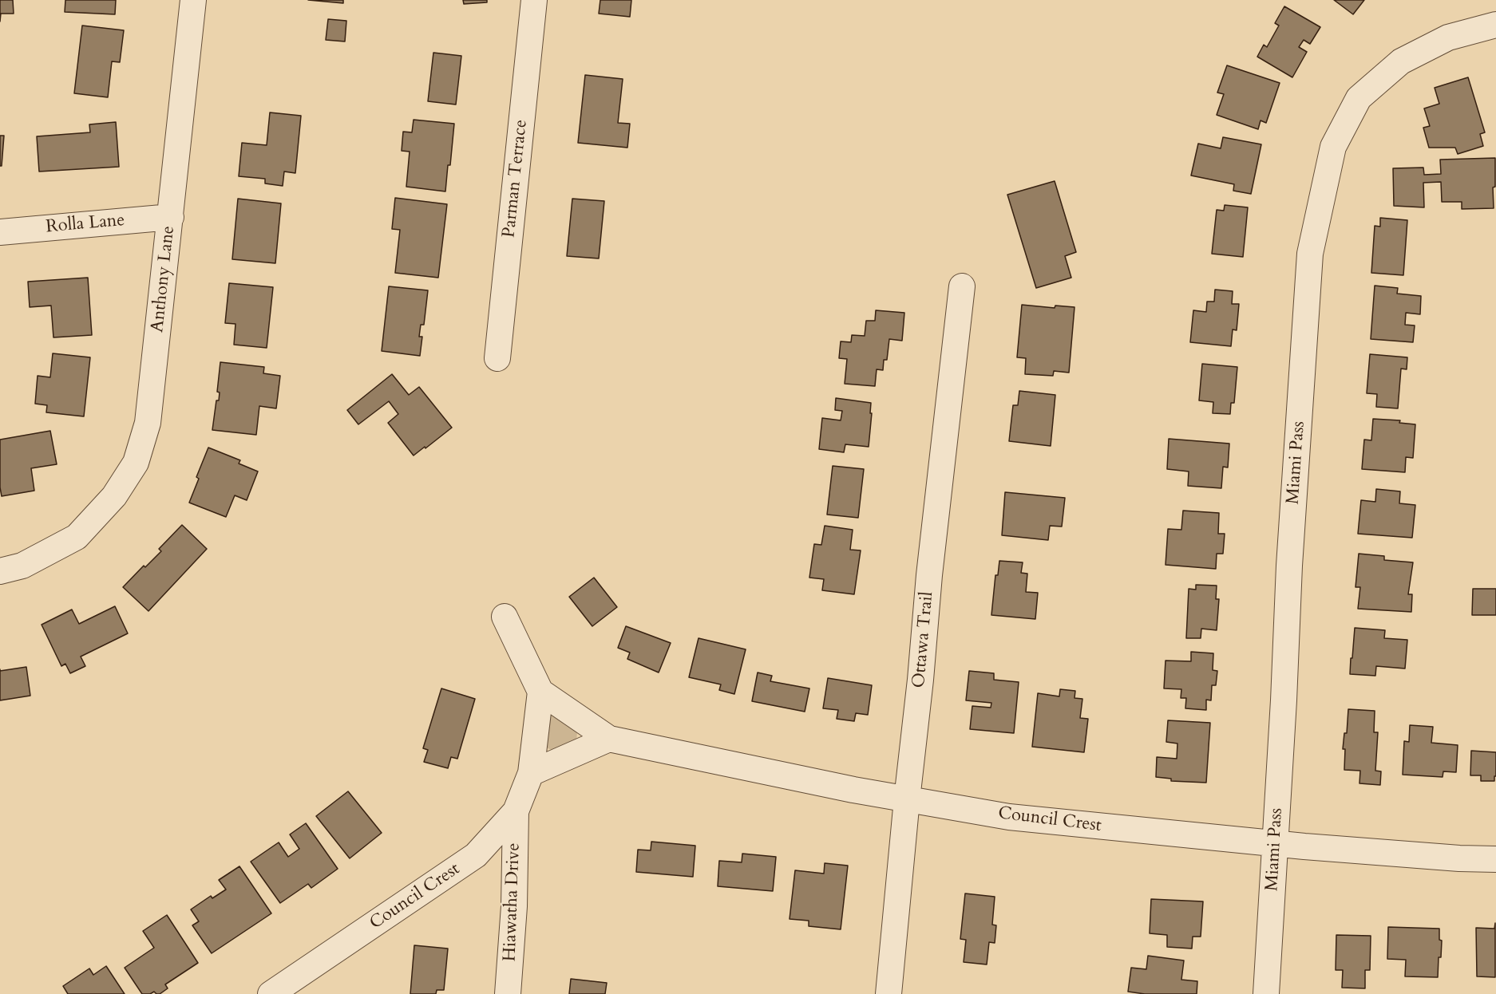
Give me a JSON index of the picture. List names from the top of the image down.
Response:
{
  "streets": {
    "street": [
      "Parman Terrace",
      "Rolla Lane",
      "Anthony Lane",
      "Miami Pass",
      "Ottawa Trail",
      "Council Crest",
      "Hiawatha Drive"
    ]
  },
  "crossings": [
    ["Rolla Lane", "Anthony Lane"],
    ["Miami Pass", "Council Crest"],
    ["Ottawa Trail", "Council Crest"],
    ["Council Crest", "Hiawatha Drive"]
  ]
}
